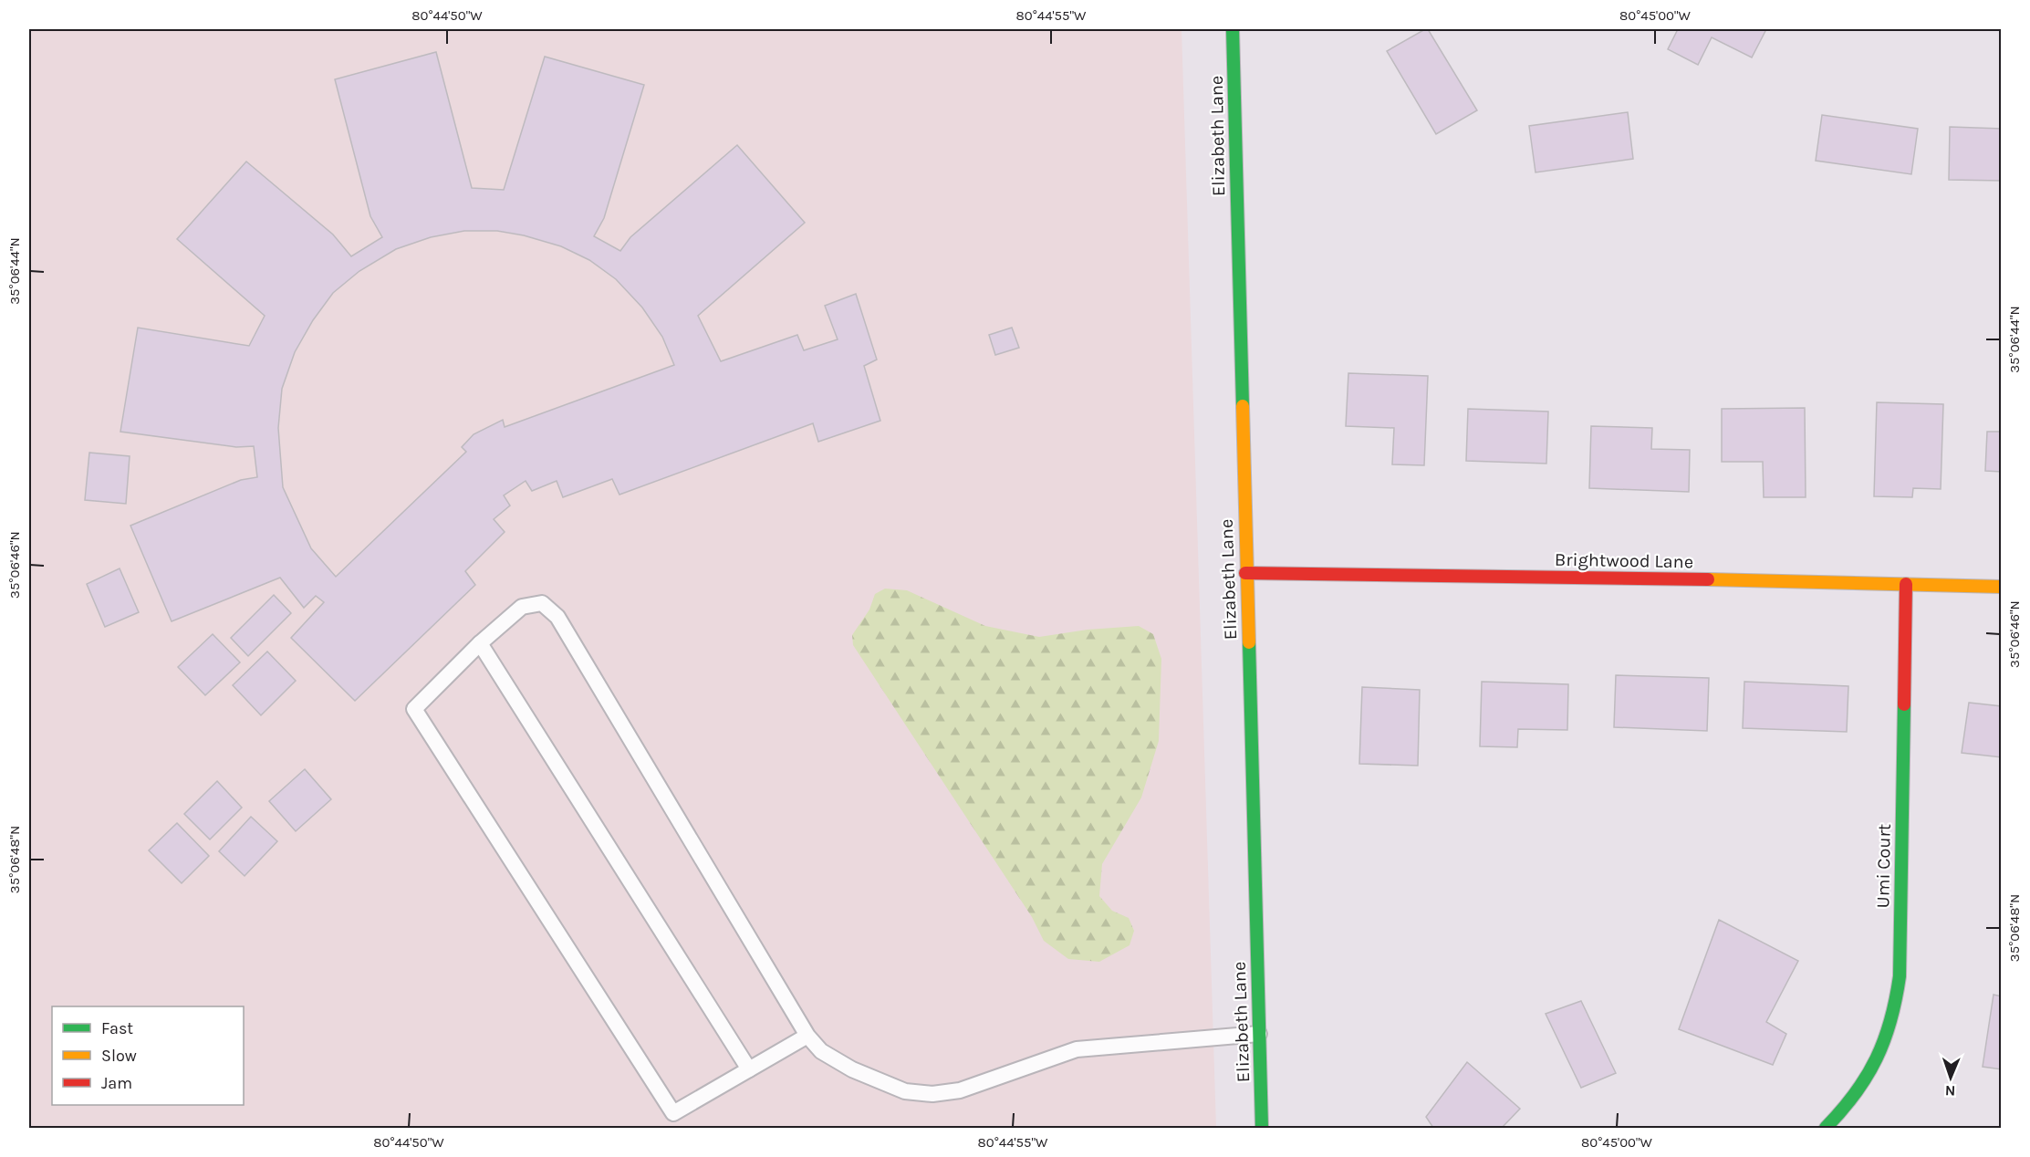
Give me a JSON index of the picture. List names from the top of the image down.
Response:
{
  "streets": {
    "street": ["Elizabeth Lane", "Brightwood Lane", "Umi Court"]
  },
  "crossings": [
    ["Elizabeth Lane", "Brightwood Lane"],
    ["Brightwood Lane", "Umi Court"]
  ],
  "legend": ["Fast", "Slow", "Jam"],
  "north": "bottom",
  "coordinates": [
    "80°44'50\"W",
    "80°44'55\"W",
    "80°45'00\"W",
    "35°06'44\"N",
    "35°06'46\"N",
    "35°06'48\"N"
  ]
}
